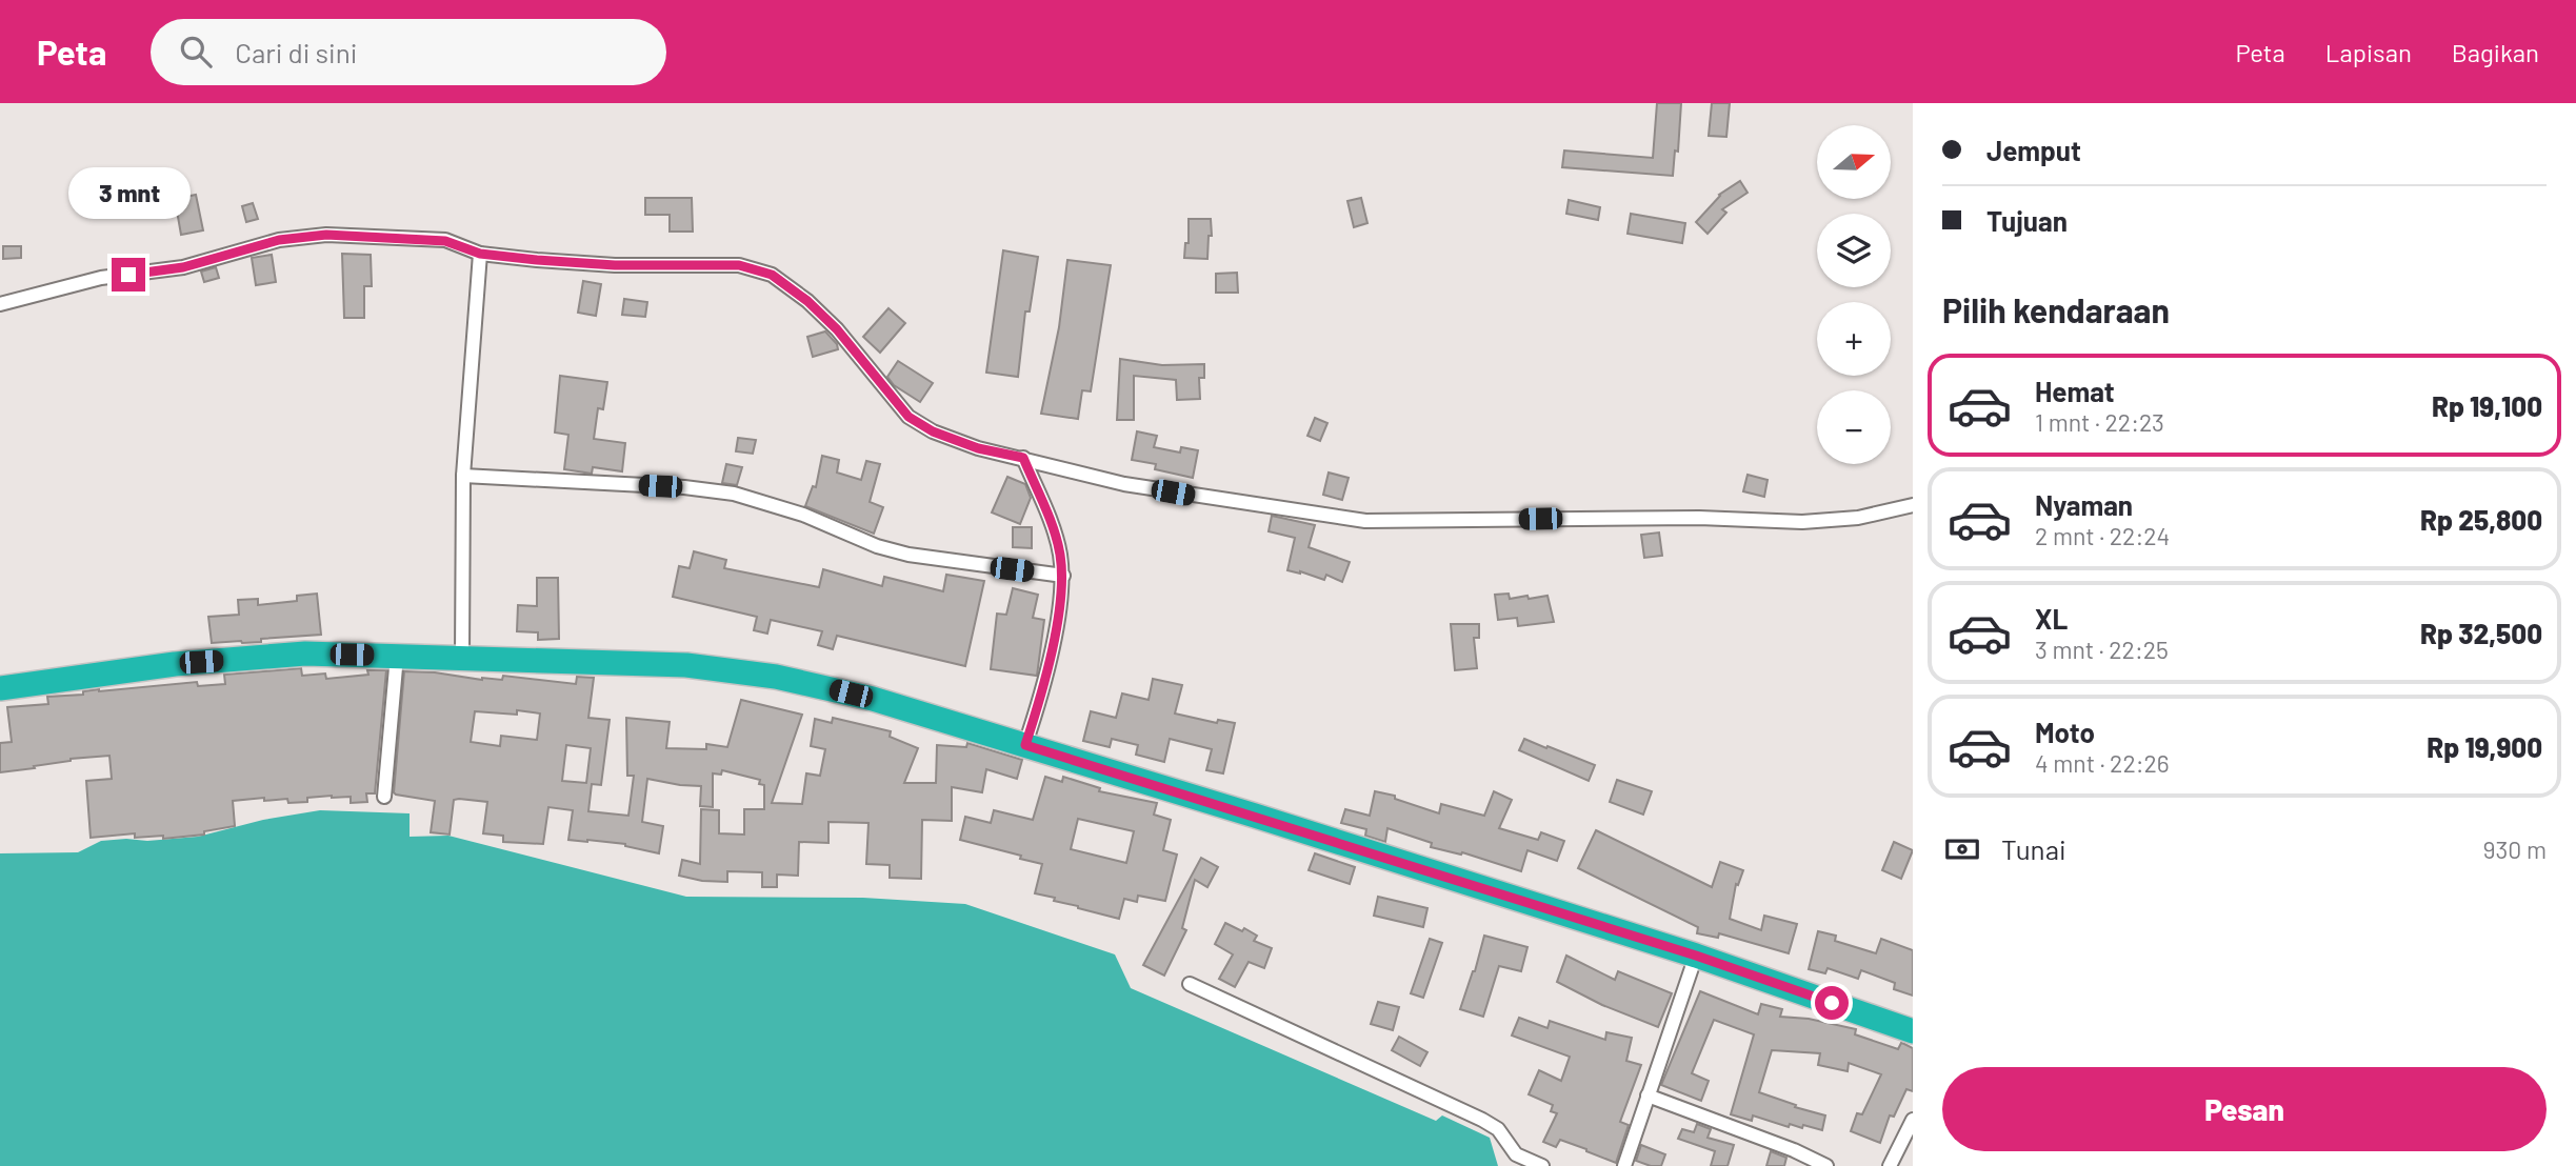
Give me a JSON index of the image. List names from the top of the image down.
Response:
{
  "north": "right",
  "page": {
    "header": "Peta",
    "search": "Cari di sini",
    "nav": ["Peta", "Lapisan", "Bagikan"],
    "banner": ["Jemput", "Tujuan"],
    "map_buttons": ["+", "−"],
    "bubble": "3 mnt",
    "heading": "Pilih kendaraan",
    "list": [
      {
        "name": "Hemat",
        "note": "1 mnt · 22:23",
        "value": "Rp 19,100"
      },
      {
        "name": "Nyaman",
        "note": "2 mnt · 22:24",
        "value": "Rp 25,800"
      },
      {
        "name": "XL",
        "note": "3 mnt · 22:25",
        "value": "Rp 32,500"
      },
      {
        "name": "Moto",
        "note": "4 mnt · 22:26",
        "value": "Rp 19,900"
      }
    ],
    "pay": ["Tunai", "930 m"],
    "buttons": "Pesan"
  }
}
